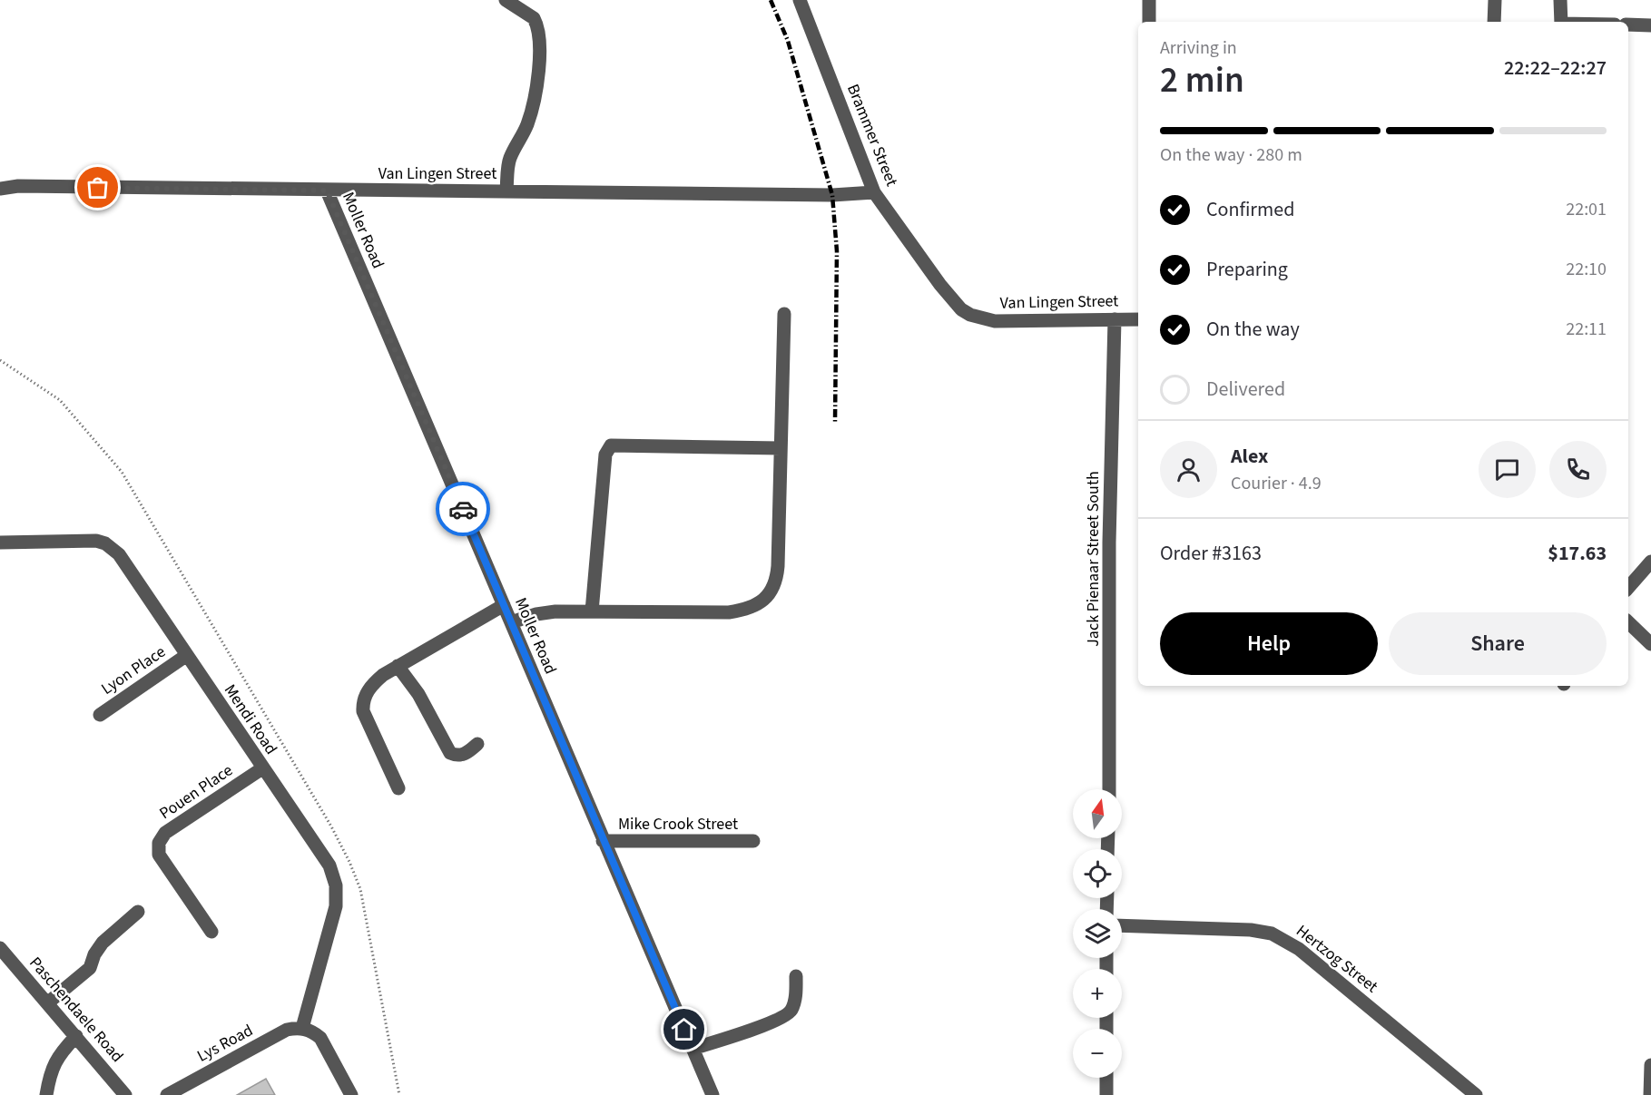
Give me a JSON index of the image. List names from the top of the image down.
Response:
{
  "streets": {
    "street": [
      "Brammer Street",
      "Van Lingen Street",
      "Moller Road",
      "Jack Pienaar Street South",
      "Lyon Place",
      "Mendi Road",
      "Pouen Place",
      "Mike Crook Street",
      "Hertzog Street",
      "Paschendaele Road",
      "Lys Road"
    ]
  },
  "crossings": [
    ["Brammer Street", "Van Lingen Street"],
    ["Van Lingen Street", "Moller Road"],
    ["Van Lingen Street", "Jack Pienaar Street South"],
    ["Moller Road", "Mike Crook Street"],
    ["Lyon Place", "Mendi Road"],
    ["Mendi Road", "Pouen Place"],
    ["Mendi Road", "Lys Road"]
  ],
  "north": "top",
  "page": {
    "heading": ["2 min", "Arriving in", "22:22–22:27"],
    "panel": [
      "Alex",
      "Courier · 4.9",
      "Order #3163",
      "$17.63"
    ],
    "bar": "On the way · 280 m",
    "list": [
      ["Confirmed", "22:01"],
      ["Preparing", "22:10"],
      ["On the way", "22:11"],
      "Delivered"
    ],
    "buttons": ["Help", "Share"],
    "map_buttons": ["+", "−"]
  }
}
